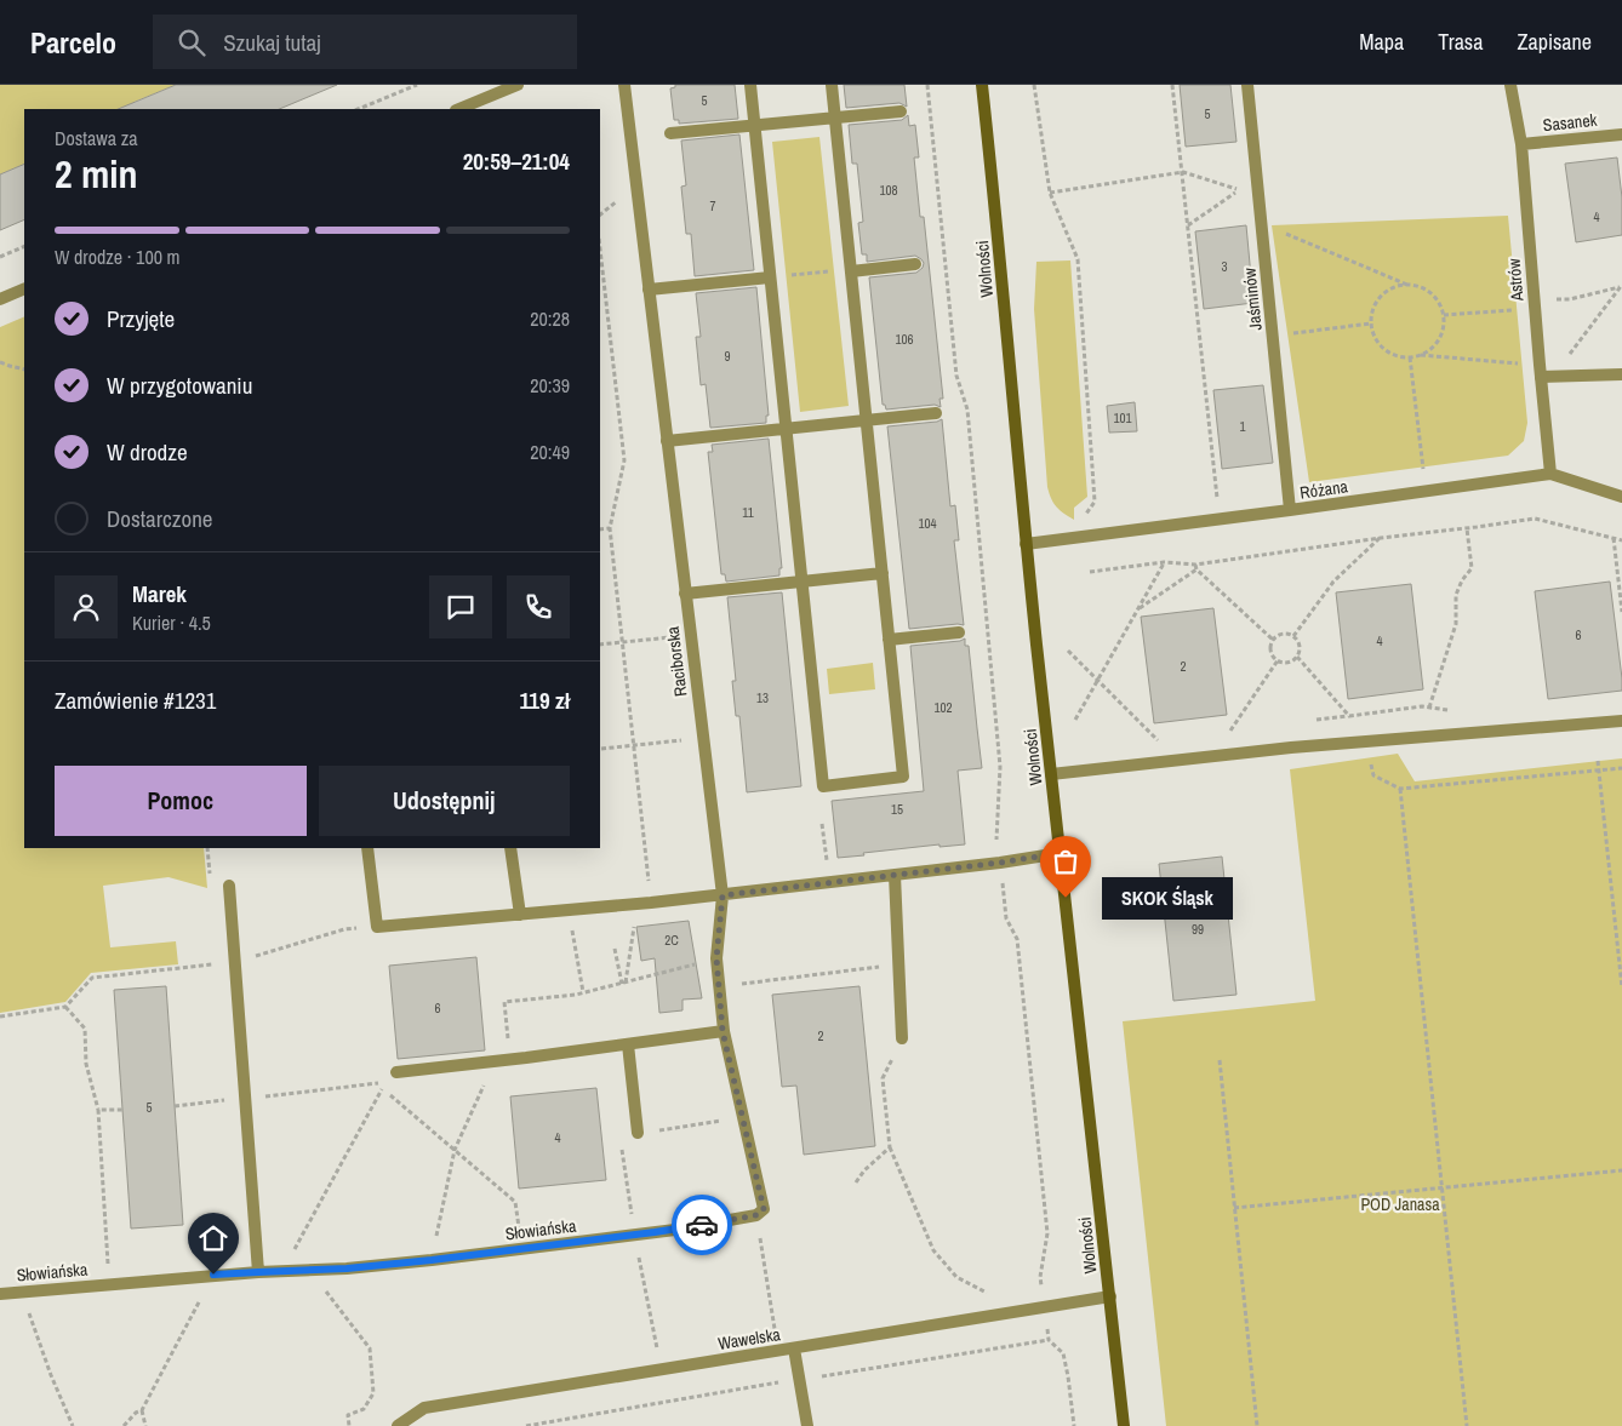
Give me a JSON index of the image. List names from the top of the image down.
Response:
{
  "streets": {
    "street": [
      "Sasanek",
      "Wolności",
      "Astrów",
      "Jaśminów",
      "Różana",
      "Raciborska",
      "Słowiańska",
      "Wawelska"
    ]
  },
  "crossings": [
    ["Sasanek", "Astrów"],
    ["Wolności", "Różana"],
    ["Wolności", "Wawelska"],
    ["Astrów", "Różana"],
    ["Jaśminów", "Różana"],
    ["Raciborska", "Słowiańska"]
  ],
  "parks": ["POD Janasa"],
  "places": ["SKOK Śląsk"],
  "house_numbers": [
    "5",
    "5",
    "108",
    "7",
    "4",
    "3",
    "106",
    "9",
    "101",
    "1",
    "11",
    "104",
    "6",
    "4",
    "2",
    "13",
    "102",
    "15",
    "99",
    "2C",
    "6",
    "2",
    "5",
    "4"
  ],
  "page": {
    "header": "Parcelo",
    "search": "Szukaj tutaj",
    "nav": ["Mapa", "Trasa", "Zapisane"],
    "heading": ["2 min", "Dostawa za", "20:59–21:04"],
    "panel": [
      "Marek",
      "Kurier · 4.5",
      "Zamówienie #1231",
      "119 zł"
    ],
    "bar": "W drodze · 100 m",
    "list": [
      ["Przyjęte", "20:28"],
      ["W przygotowaniu", "20:39"],
      ["W drodze", "20:49"],
      "Dostarczone"
    ],
    "buttons": ["Pomoc", "Udostępnij"],
    "bubble": "SKOK Śląsk"
  }
}
